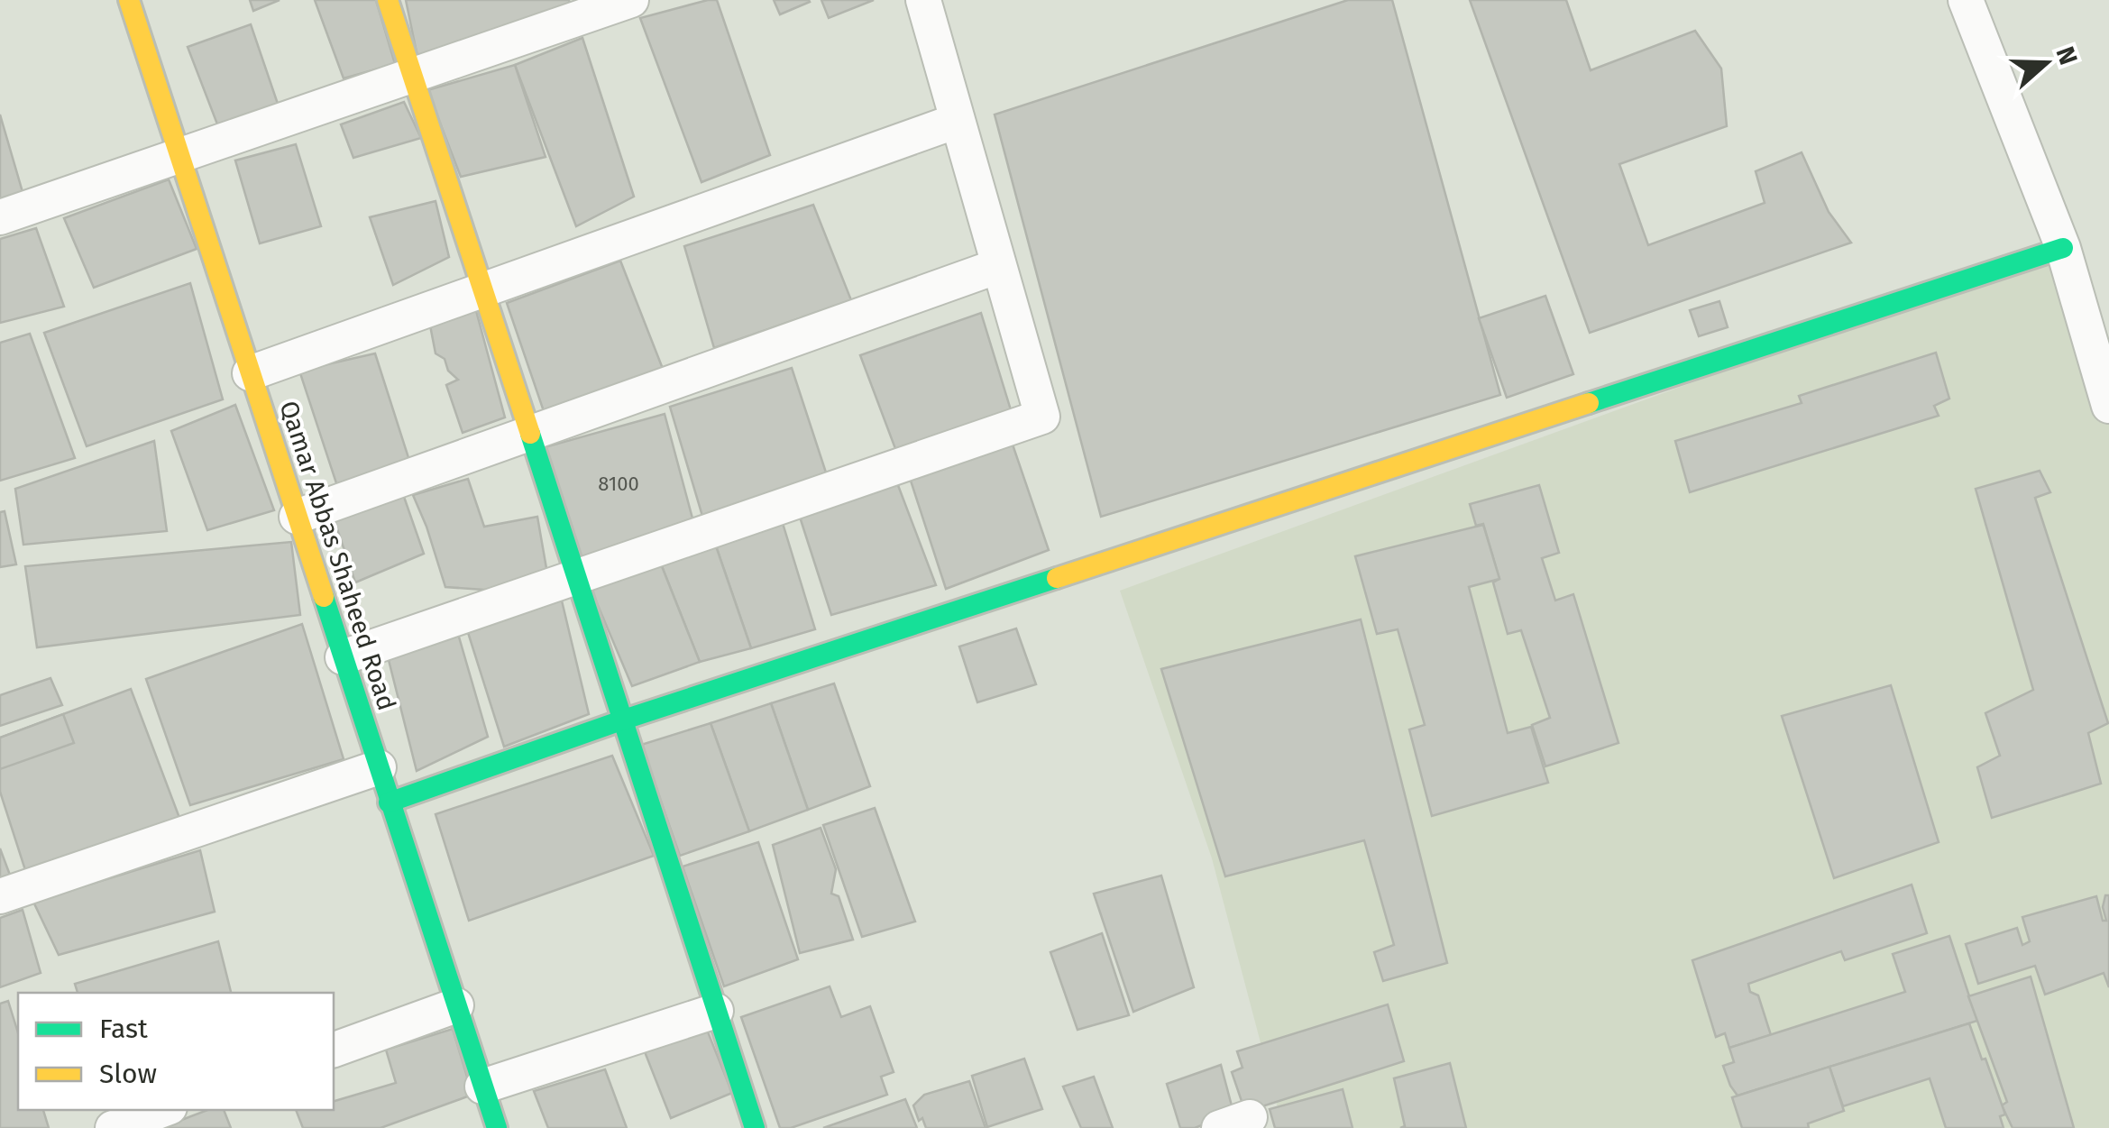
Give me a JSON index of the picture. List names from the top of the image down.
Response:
{
  "streets": {
    "street": ["Qamar Abbas Shaheed Road"]
  },
  "house_numbers": ["8100"],
  "legend": ["Fast", "Slow"],
  "north": "right"
}
